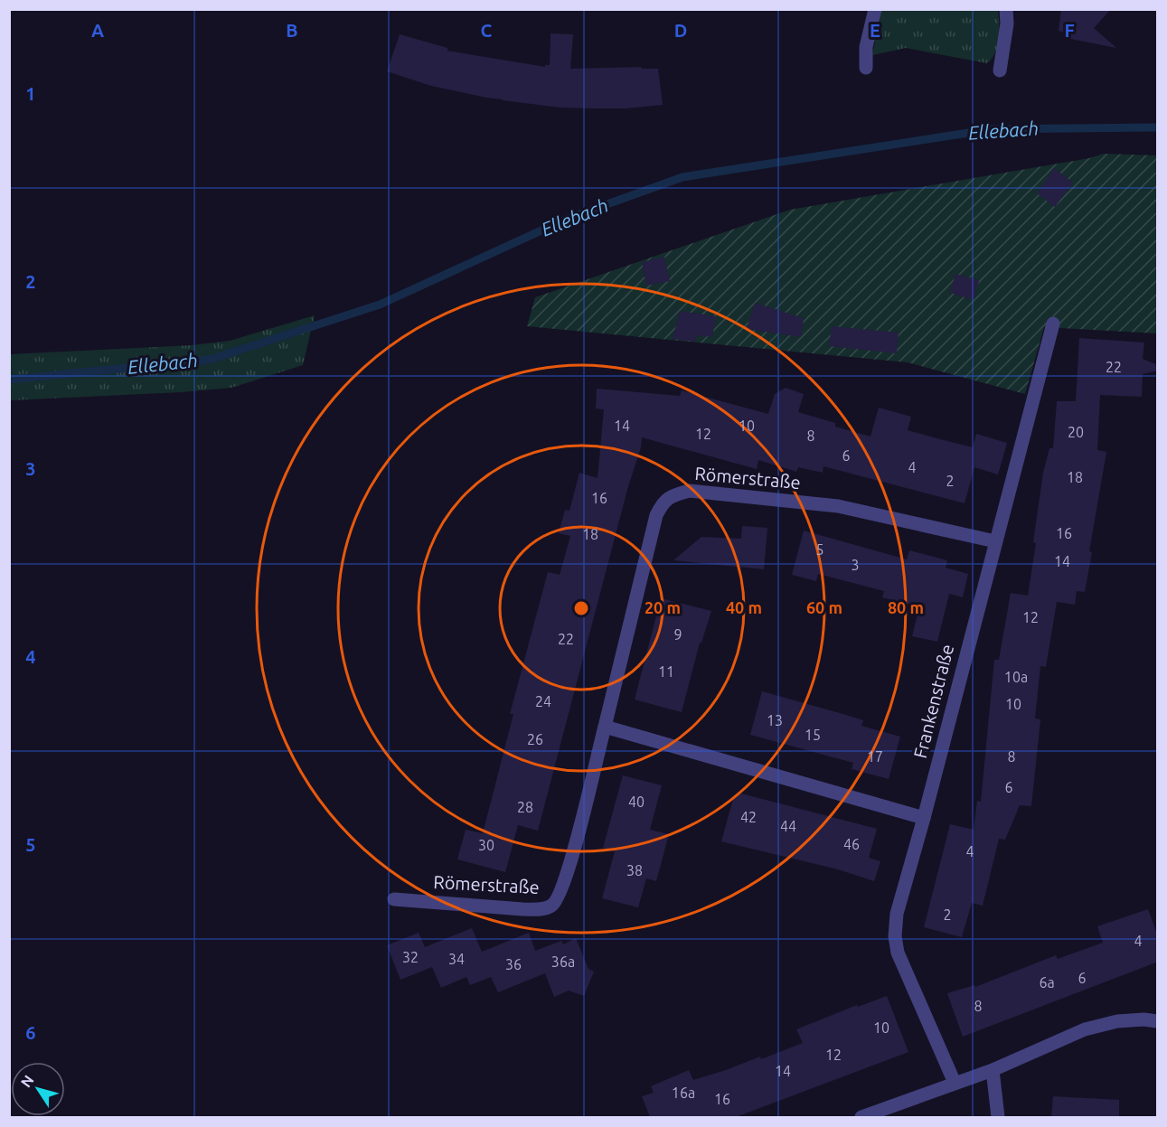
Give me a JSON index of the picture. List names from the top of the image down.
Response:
{
  "streets": {
    "street": ["Römerstraße", "Frankenstraße"]
  },
  "crossings": [
    ["Römerstraße", "Frankenstraße"]
  ],
  "water": ["Ellebach"],
  "house_numbers": [
    "22",
    "14",
    "10",
    "20",
    "12",
    "8",
    "6",
    "4",
    "18",
    "2",
    "16",
    "16",
    "18",
    "5",
    "14",
    "3",
    "12",
    "9",
    "22",
    "11",
    "10a",
    "24",
    "10",
    "13",
    "15",
    "26",
    "17",
    "8",
    "6",
    "40",
    "28",
    "42",
    "44",
    "46",
    "30",
    "4",
    "38",
    "2",
    "4",
    "32",
    "34",
    "36a",
    "36",
    "6",
    "6a",
    "8",
    "10",
    "12",
    "14",
    "16a",
    "16"
  ],
  "north": "top left",
  "grid": {
    "columns": [
      "A",
      "B",
      "C",
      "D",
      "E",
      "F"
    ],
    "rows": [
      "1",
      "2",
      "3",
      "4",
      "5",
      "6"
    ]
  },
  "rings": [
    "20 m",
    "40 m",
    "60 m",
    "80 m"
  ]
}
